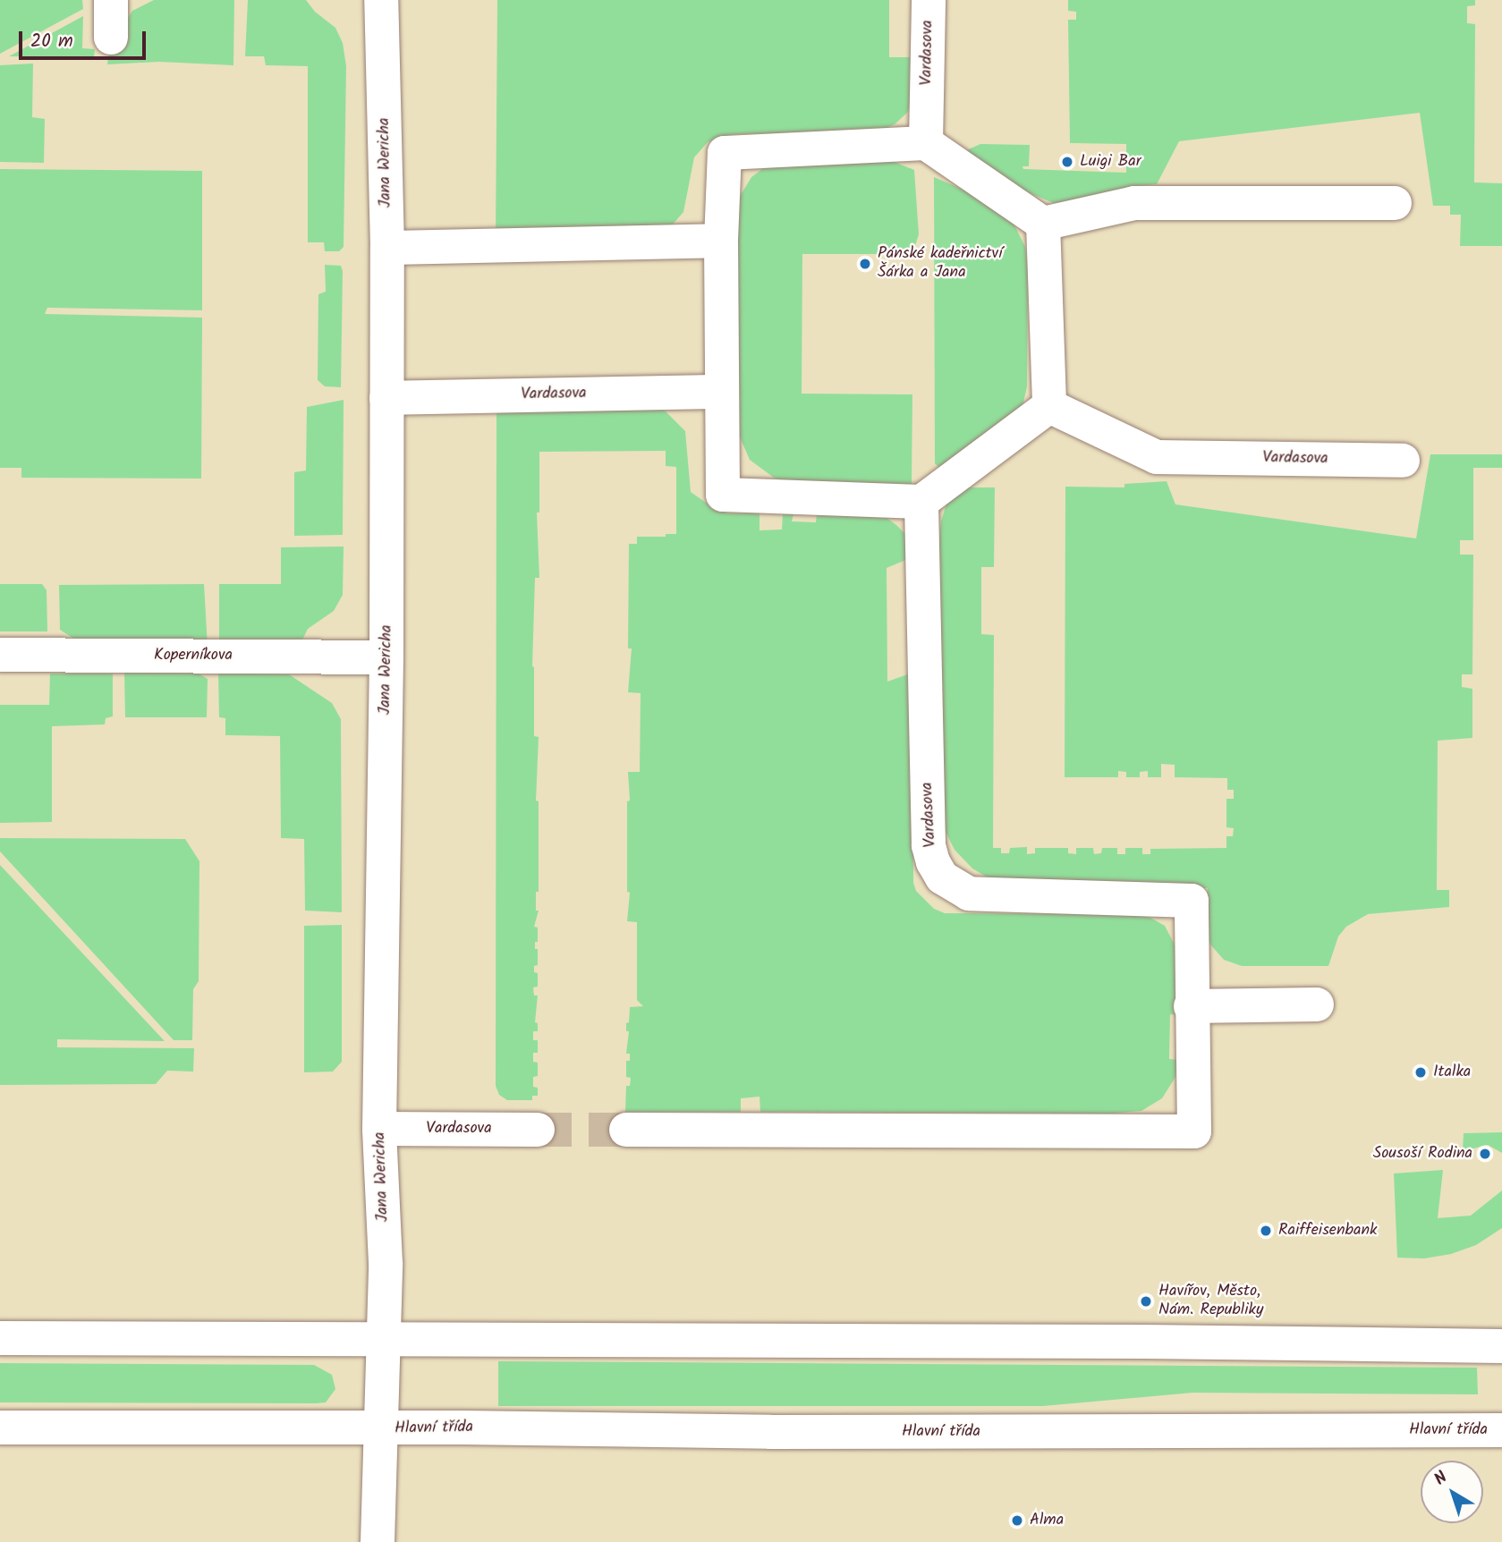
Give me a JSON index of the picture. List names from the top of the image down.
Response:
{
  "streets": {
    "street": [
      "Vardasova",
      "Jana Wericha",
      "Koperníkova",
      "Hlavní třída"
    ]
  },
  "crossings": [
    ["Vardasova", "Jana Wericha"],
    ["Jana Wericha", "Koperníkova"],
    ["Jana Wericha", "Hlavní třída"]
  ],
  "places": [
    "Luigi Bar",
    "Pánské kadeřnictví Šárka a Jana",
    "Italka",
    "Sousoší Rodina",
    "Raiffeisenbank",
    "Havířov, Město, Nám. Republiky",
    "Alma"
  ],
  "scale_bar": "20 m",
  "north": "top left"
}
